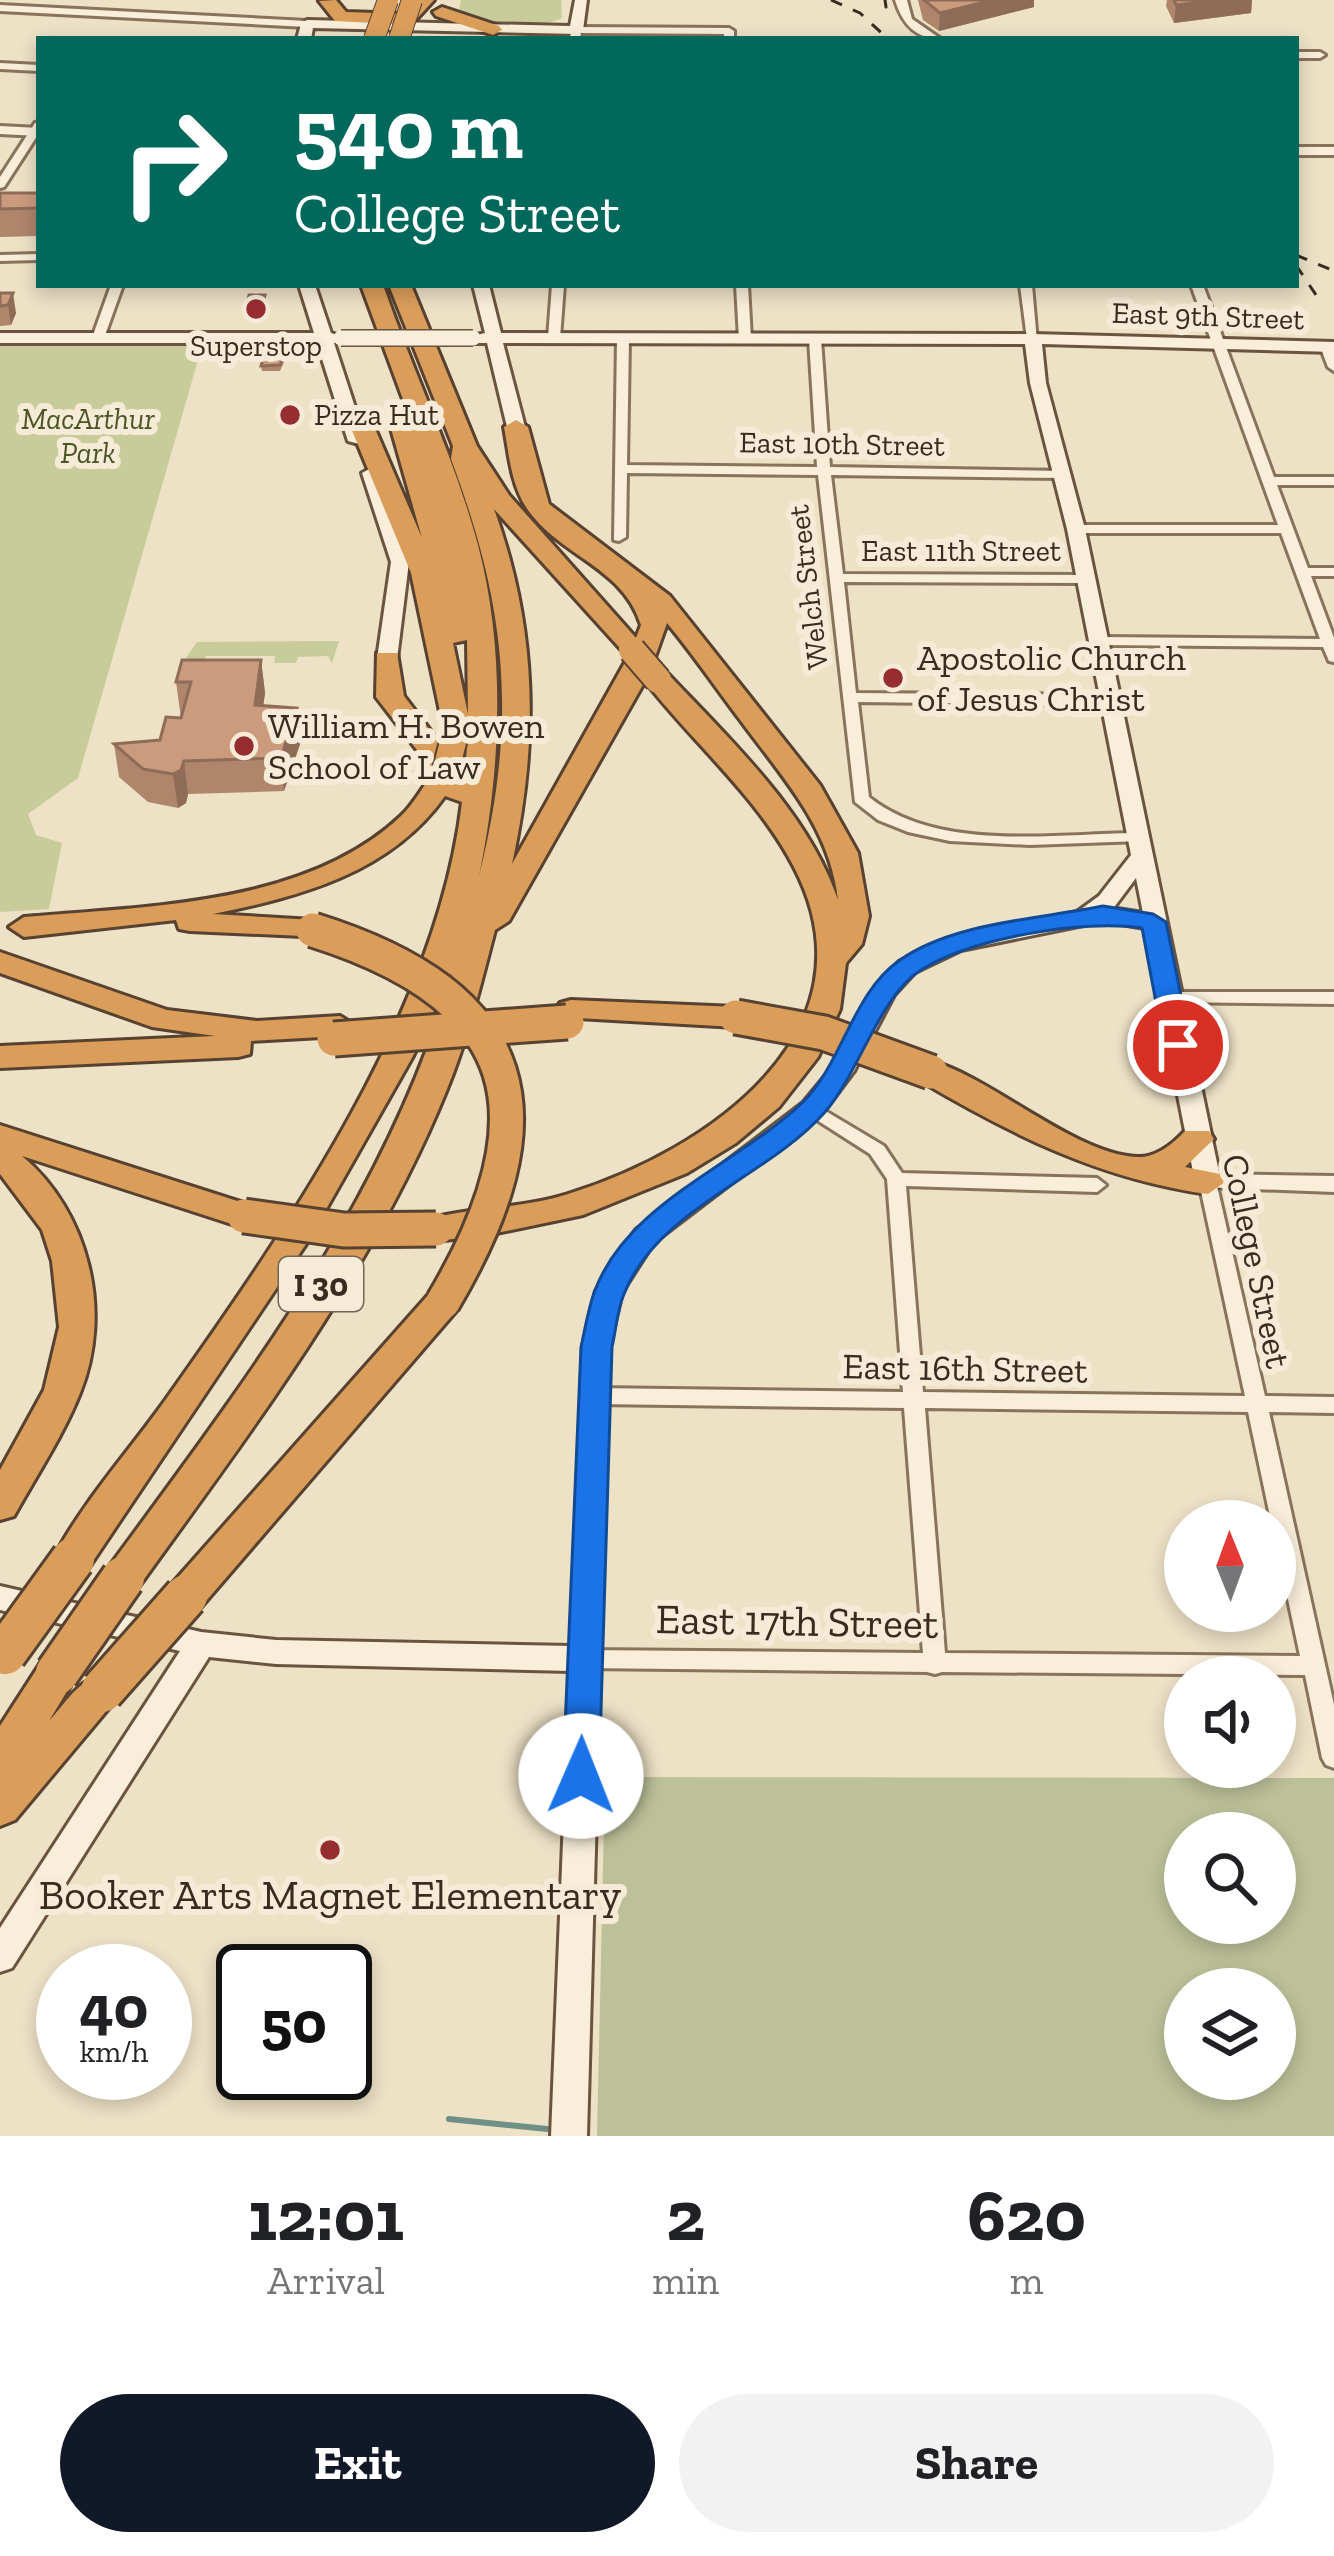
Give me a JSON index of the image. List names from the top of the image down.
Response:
{
  "streets": {
    "highway": ["I 30"],
    "main road": ["East 9th Street", "College Street", "East 17th Street"],
    "street": [
      "East 10th Street",
      "East 11th Street",
      "Welch Street",
      "East 16th Street"
    ]
  },
  "crossings": [
    ["East 9th Street", "Welch Street"],
    ["East 9th Street", "College Street"],
    ["East 10th Street", "Welch Street"],
    ["East 10th Street", "College Street"],
    ["East 11th Street", "Welch Street"],
    ["East 11th Street", "College Street"],
    ["Welch Street", "College Street"],
    ["College Street", "East 16th Street"],
    ["College Street", "East 17th Street"]
  ],
  "parks": ["MacArthur Park"],
  "places": [
    "Superstop",
    "Pizza Hut",
    "Apostolic Church of Jesus Christ",
    "William H. Bowen School of Law",
    "Booker Arts Magnet Elementary"
  ],
  "north": "top",
  "page": {
    "turn": ["540 m", "College Street"],
    "speed": "40 km/h",
    "limit": "50",
    "eta": [
      "12:01",
      "Arrival",
      "2",
      "min",
      "620",
      "m"
    ],
    "buttons": ["Exit", "Share"]
  }
}
